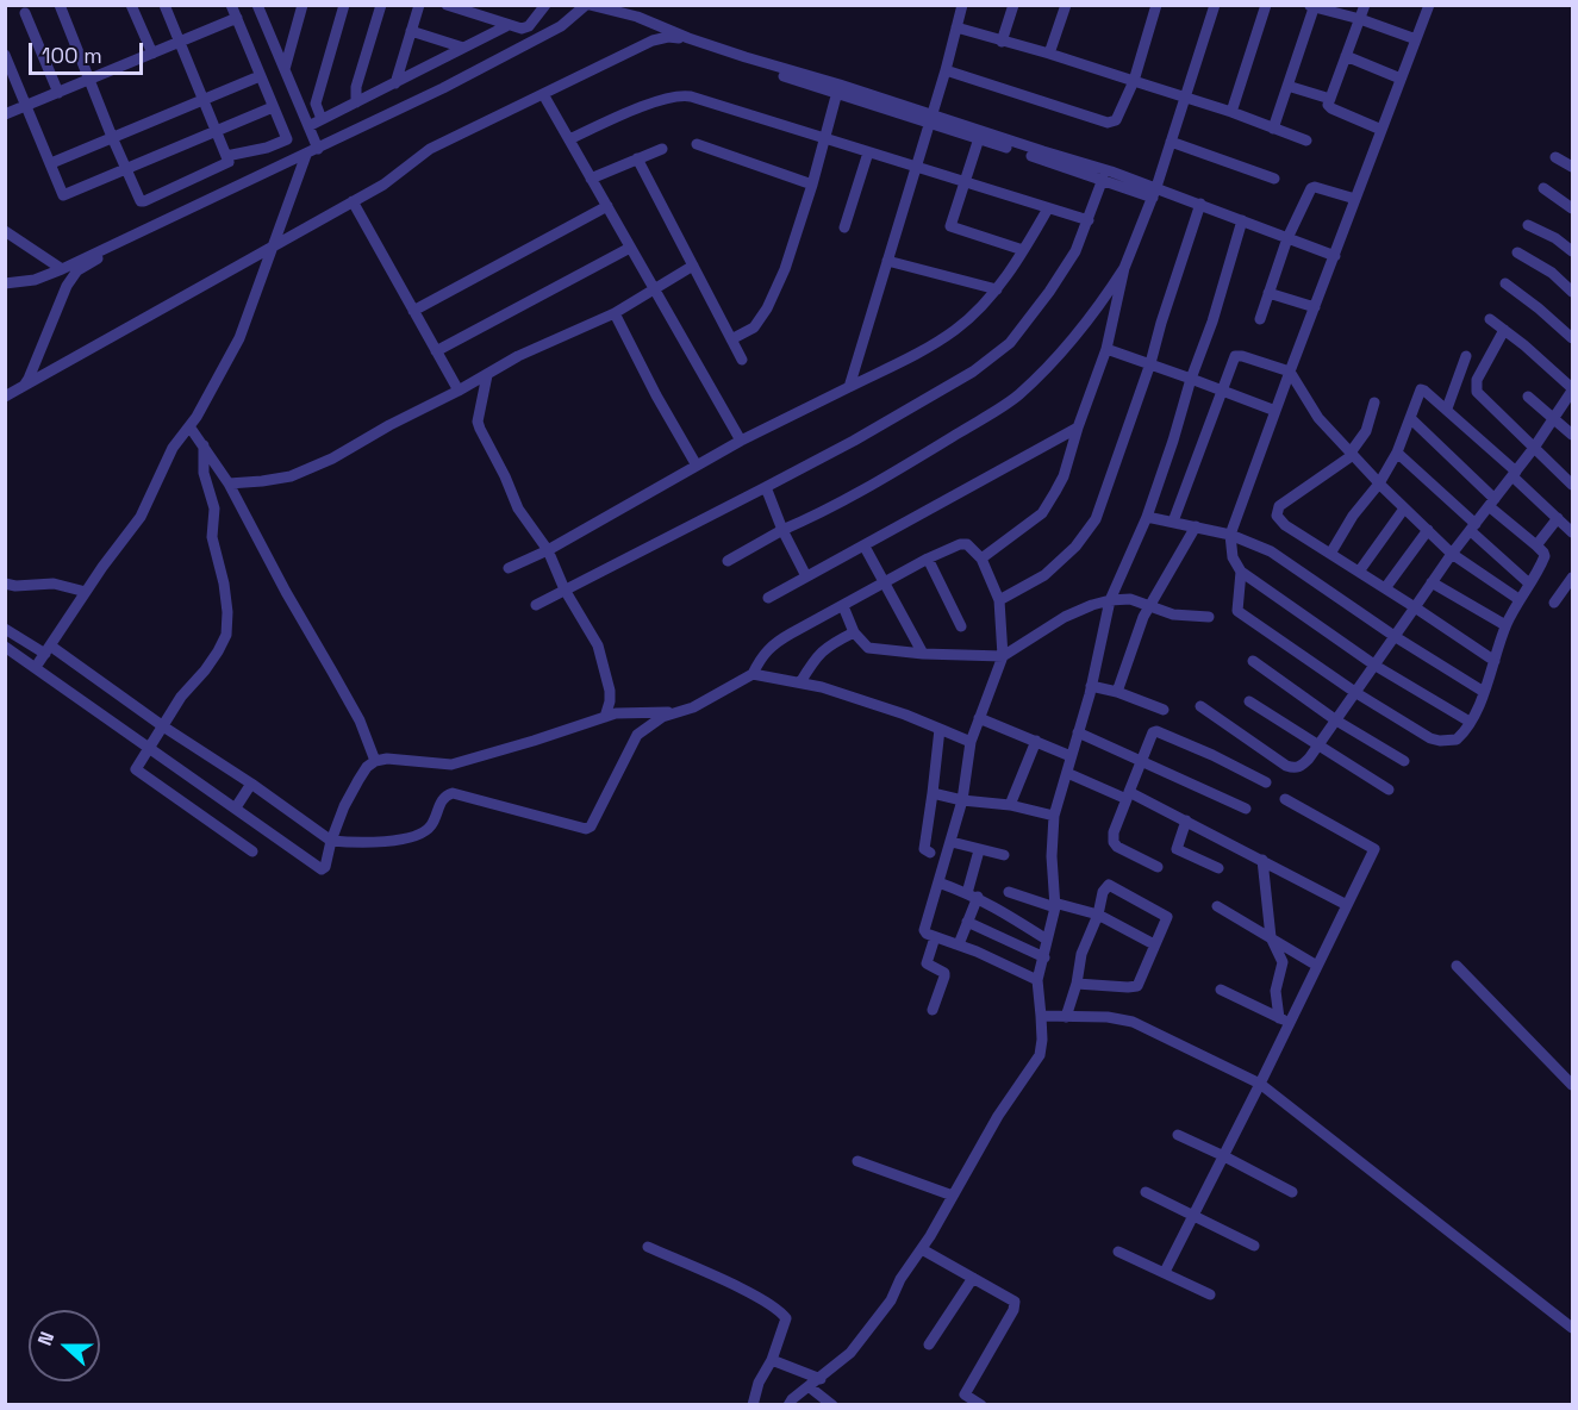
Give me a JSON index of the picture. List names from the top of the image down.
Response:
{
  "scale_bar": "100 m",
  "north": "left"
}
